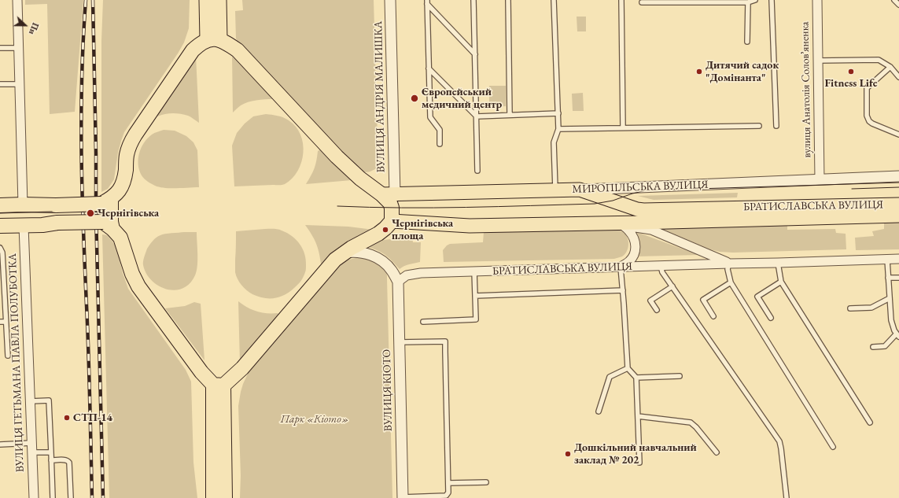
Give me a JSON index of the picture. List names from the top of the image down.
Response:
{
  "streets": {
    "main road": ["МИРОПІЛЬСЬКА ВУЛИЦЯ", "БРАТИСЛАВСЬКА ВУЛИЦЯ"],
    "street": [
      "вулиця Анатолія Соловʼяненка",
      "ВУЛИЦЯ АНДРІЯ МАЛИШКА",
      "ВУЛИЦЯ ГЕТЬМАНА ПАВЛА ПОЛУБОТКА",
      "ВУЛИЦЯ КІОТО"
    ]
  },
  "crossings": [
    ["вулиця Анатолія Соловʼяненка", "МИРОПІЛЬСЬКА ВУЛИЦЯ"],
    ["ВУЛИЦЯ АНДРІЯ МАЛИШКА", "МИРОПІЛЬСЬКА ВУЛИЦЯ"],
    ["МИРОПІЛЬСЬКА ВУЛИЦЯ", "БРАТИСЛАВСЬКА ВУЛИЦЯ"],
    ["БРАТИСЛАВСЬКА ВУЛИЦЯ", "ВУЛИЦЯ КІОТО"]
  ],
  "parks": ["Парк «Кіото»"],
  "places": [
    "Дитячий садок \"Домінанта\"",
    "Fitness Life",
    "Європейський медичний центр",
    "Чернігівська",
    "Чернігівська площа",
    "СТП-14",
    "Дошкільний навчальний заклад № 202"
  ],
  "north": "right"
}
